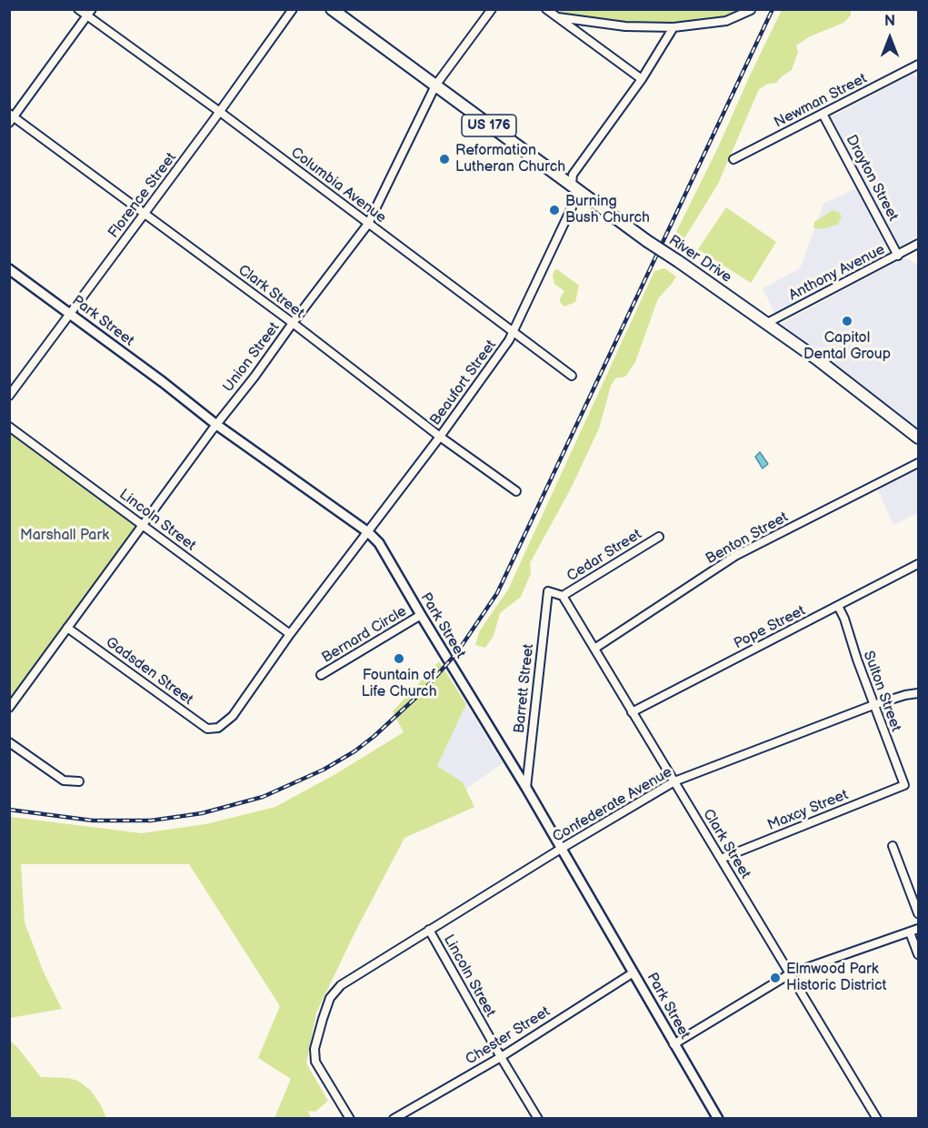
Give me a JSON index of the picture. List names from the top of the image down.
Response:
{
  "streets": {
    "main road": ["US 176", "River Drive"],
    "street": [
      "Newman Street",
      "Drayton Street",
      "Columbia Avenue",
      "Florence Street",
      "Anthony Avenue",
      "Clark Street",
      "Park Street",
      "Union Street",
      "Beaufort Street",
      "Lincoln Street",
      "Benton Street",
      "Cedar Street",
      "Pope Street",
      "Bernard Circle",
      "Gadsden Street",
      "Barrett Street",
      "Sulton Street",
      "Confederate Avenue",
      "Maxcy Street",
      "Chester Street"
    ]
  },
  "crossings": [
    ["Newman Street", "Drayton Street"],
    ["Drayton Street", "Anthony Avenue"],
    ["Columbia Avenue", "Florence Street"],
    ["Columbia Avenue", "Union Street"],
    ["Columbia Avenue", "Beaufort Street"],
    ["Florence Street", "Clark Street"],
    ["Florence Street", "Park Street"],
    ["River Drive", "Anthony Avenue"],
    ["River Drive", "Union Street"],
    ["River Drive", "Beaufort Street"],
    ["Clark Street", "Union Street"],
    ["Clark Street", "Beaufort Street"],
    ["Clark Street", "Benton Street"],
    ["Clark Street", "Cedar Street"],
    ["Clark Street", "Pope Street"],
    ["Clark Street", "Barrett Street"],
    ["Clark Street", "Confederate Avenue"],
    ["Clark Street", "Maxcy Street"],
    ["Park Street", "Union Street"],
    ["Park Street", "Beaufort Street"],
    ["Park Street", "Bernard Circle"],
    ["Park Street", "Barrett Street"],
    ["Park Street", "Confederate Avenue"],
    ["Park Street", "Chester Street"],
    ["Union Street", "Lincoln Street"],
    ["Union Street", "Gadsden Street"],
    ["Beaufort Street", "Lincoln Street"],
    ["Beaufort Street", "Gadsden Street"],
    ["Lincoln Street", "Confederate Avenue"],
    ["Lincoln Street", "Chester Street"],
    ["Cedar Street", "Barrett Street"],
    ["Pope Street", "Sulton Street"],
    ["Sulton Street", "Confederate Avenue"],
    ["Sulton Street", "Maxcy Street"]
  ],
  "parks": ["Marshall Park"],
  "places": [
    "Reformation Lutheran Church",
    "Burning Bush Church",
    "Capitol Dental Group",
    "Fountain of Life Church",
    "Elmwood Park Historic District"
  ],
  "north": "top"
}
